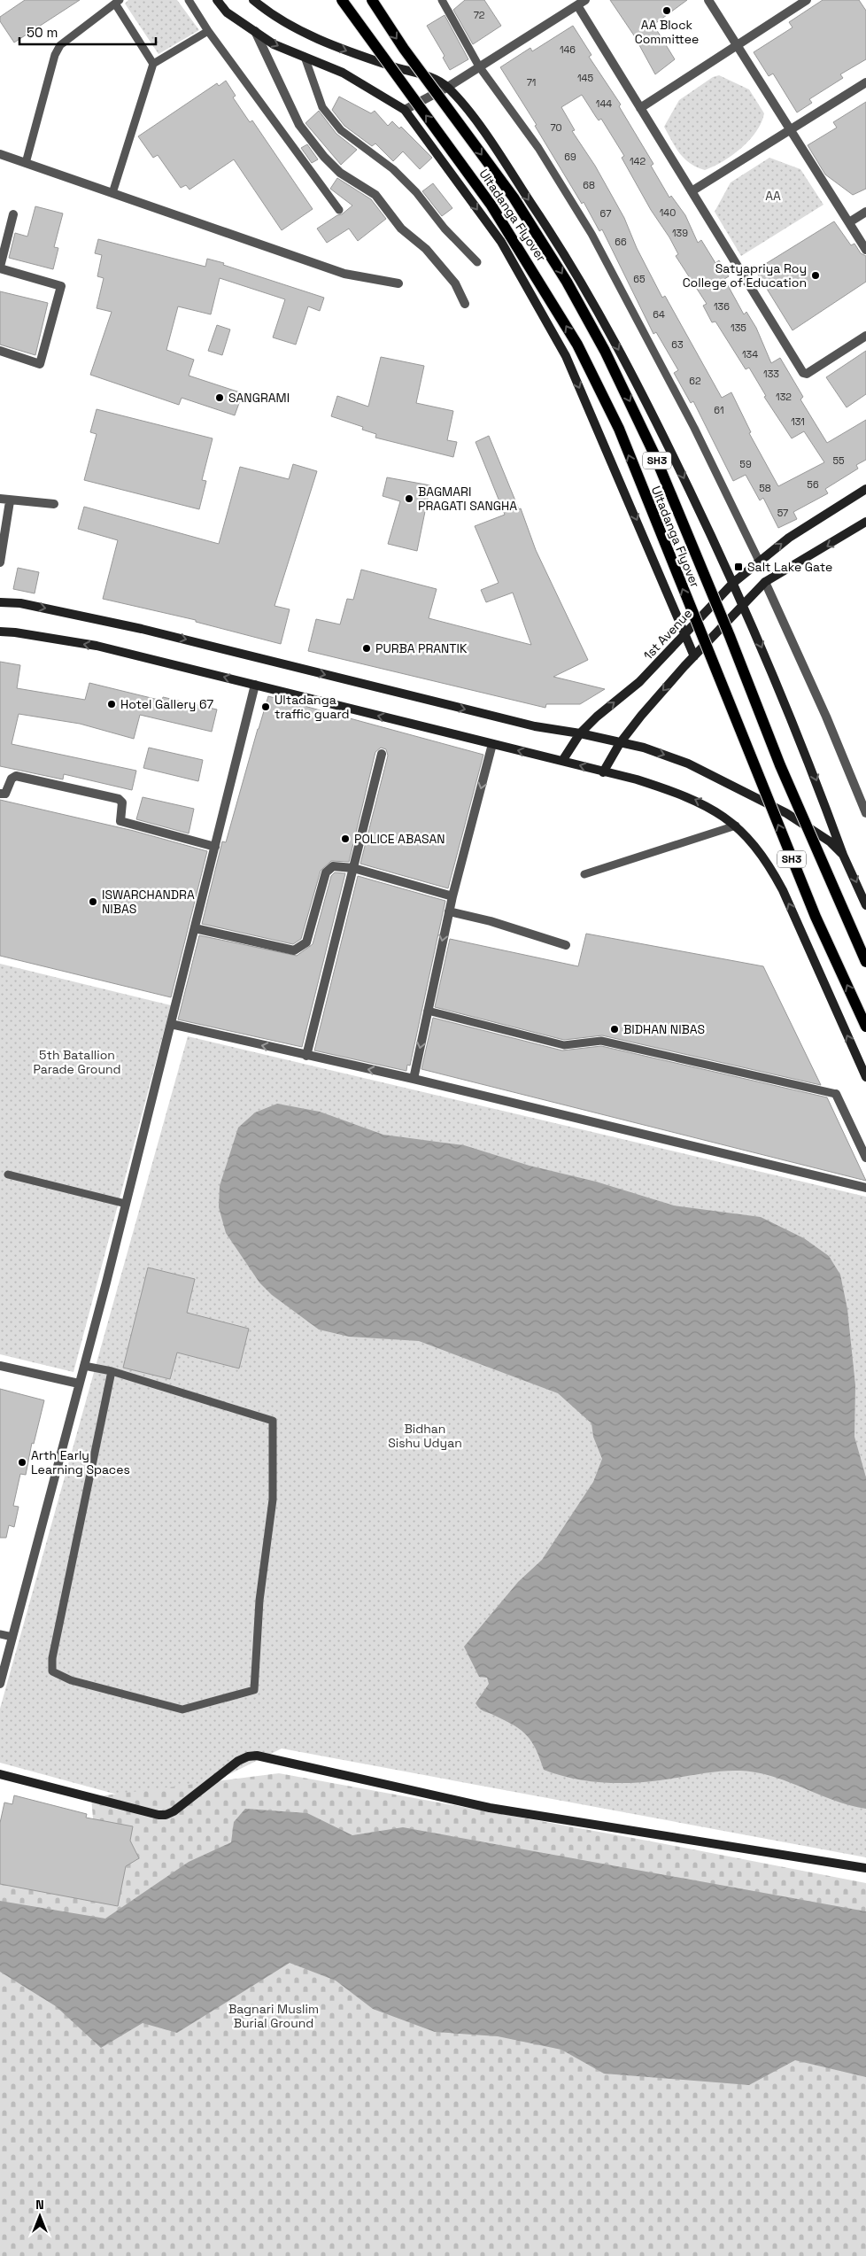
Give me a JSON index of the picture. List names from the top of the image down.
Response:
{
  "streets": {
    "main road": ["Ultadanga Flyover", "SH3", "1st Avenue"]
  },
  "parks": [
    "AA",
    "5th Batallion Parade Ground",
    "Bidhan Sishu Udyan",
    "Bagnari Muslim Burial Ground"
  ],
  "places": {
    "other": [
      "AA Block Committee",
      "Satyapriya Roy College of Education",
      "SANGRAMI",
      "BAGMARI PRAGATI SANGHA",
      "PURBA PRANTIK",
      "Hotel Gallery 67",
      "Ultadanga traffic guard",
      "POLICE ABASAN",
      "ISWARCHANDRA NIBAS",
      "BIDHAN NIBAS",
      "Arth Early Learning Spaces"
    ],
    "transit": ["Salt Lake Gate"]
  },
  "house_numbers": [
    "72",
    "146",
    "145",
    "71",
    "144",
    "70",
    "69",
    "142",
    "68",
    "140",
    "67",
    "139",
    "66",
    "65",
    "136",
    "64",
    "135",
    "63",
    "134",
    "133",
    "62",
    "132",
    "61",
    "131",
    "55",
    "59",
    "56",
    "58",
    "57"
  ],
  "scale_bar": "50 m",
  "north": "top"
}
